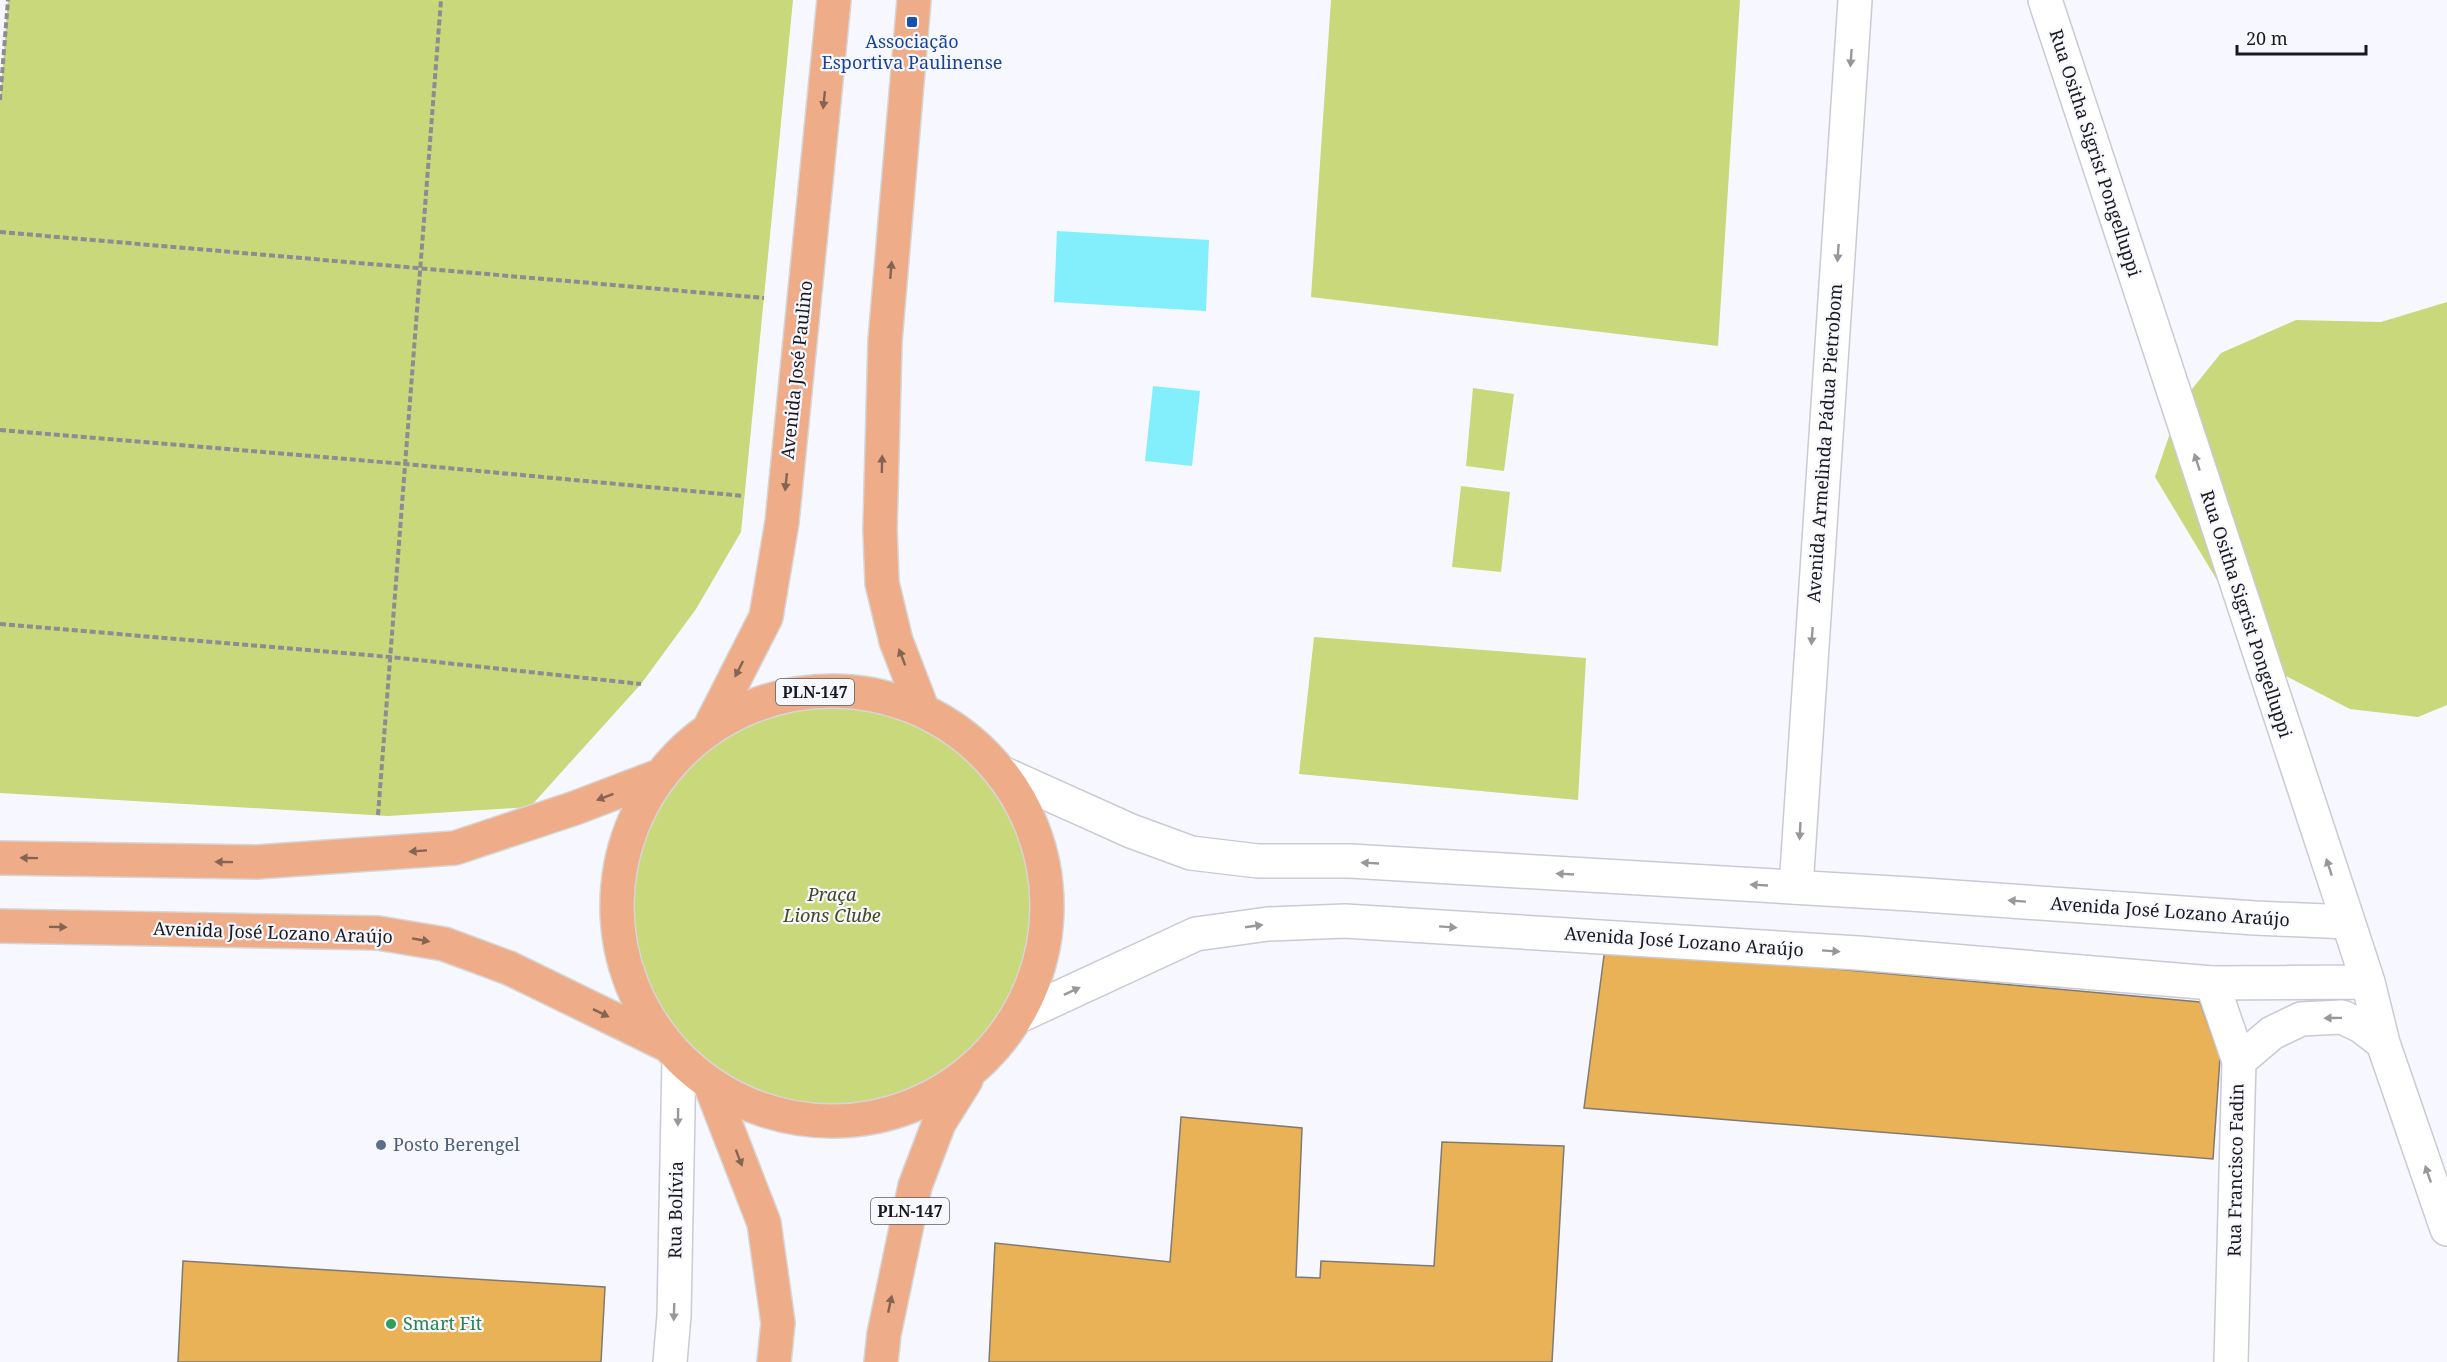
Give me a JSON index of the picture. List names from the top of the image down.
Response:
{
  "streets": {
    "main road": ["Avenida José Paulino", "PLN-147", "Avenida José Lozano Araújo"],
    "street": [
      "Rua Ositha Sigrist Pongelluppi",
      "Avenida Armelinda Pádua Pietrobom",
      "Rua Francisco Fadin",
      "Rua Bolívia"
    ]
  },
  "crossings": [
    ["Rua Ositha Sigrist Pongelluppi", "Avenida José Lozano Araújo"],
    ["Avenida José Paulino", "PLN-147"],
    ["Avenida Armelinda Pádua Pietrobom", "Avenida José Lozano Araújo"],
    ["PLN-147", "Avenida José Lozano Araújo"],
    ["PLN-147", "Rua Bolívia"],
    ["Avenida José Lozano Araújo", "Rua Francisco Fadin"],
    ["Avenida José Lozano Araújo", "Rua Bolívia"]
  ],
  "one_way": ["Rua Ositha Sigrist Pongelluppi", "Avenida Armelinda Pádua Pietrobom", "Rua Bolívia"],
  "parks": ["Praça Lions Clube"],
  "places": {
    "transit": ["Associação Esportiva Paulinense"],
    "other": ["Posto Berengel", "Smart Fit"]
  },
  "scale_bar": "20 m"
}
